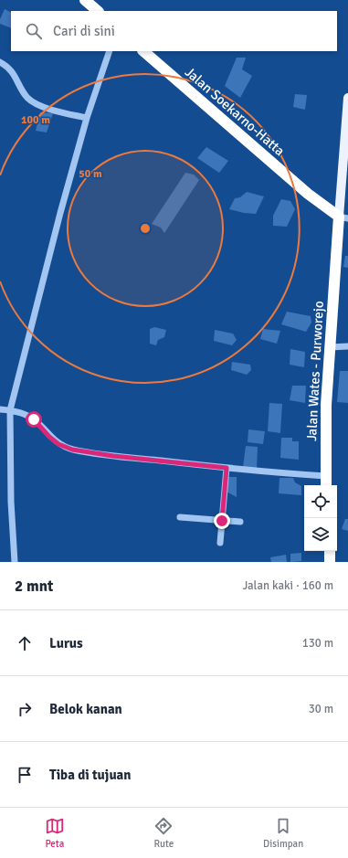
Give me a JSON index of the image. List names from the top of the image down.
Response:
{
  "streets": {
    "highway": ["Jalan Soekarno-Hatta", "Jalan Wates - Purworejo"]
  },
  "crossings": [
    ["Jalan Soekarno-Hatta", "Jalan Wates - Purworejo"]
  ],
  "page": {
    "search": "Cari di sini",
    "heading": ["2 mnt", "Jalan kaki · 160 m"],
    "list": [
      ["Lurus", "130 m"],
      ["Belok kanan", "30 m"],
      "Tiba di tujuan"
    ],
    "nav": ["Peta", "Rute", "Disimpan"]
  },
  "rings": ["100 m", "50 m"]
}
